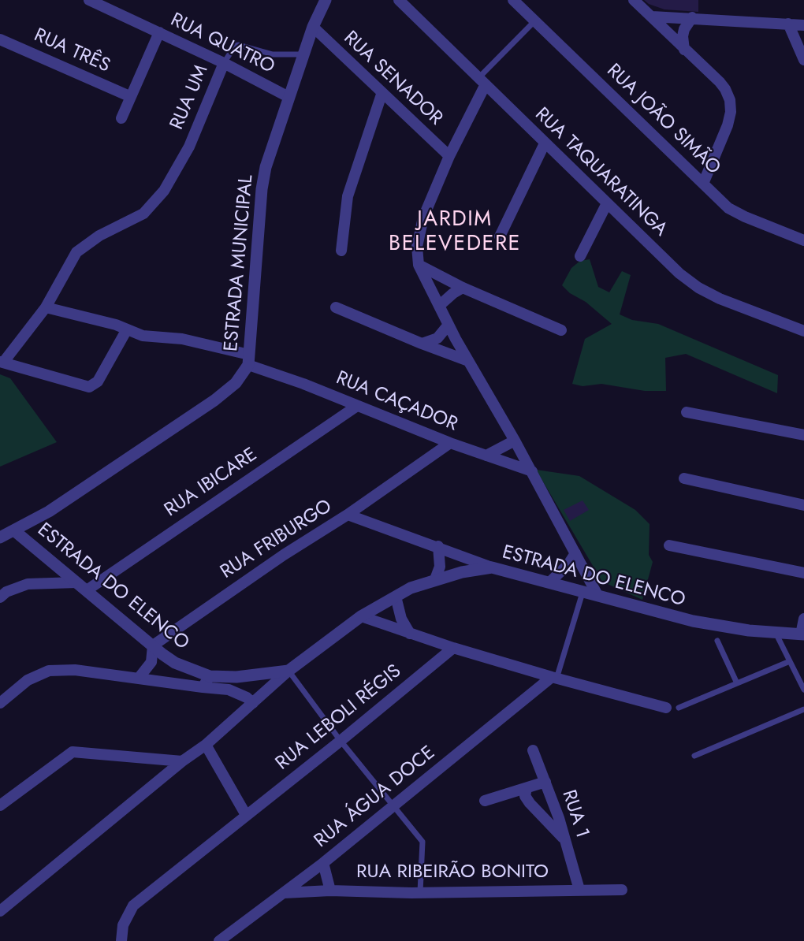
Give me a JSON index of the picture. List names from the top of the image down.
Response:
{
  "streets": {
    "street": [
      "RUA QUATRO",
      "RUA TRÊS",
      "RUA SENADOR",
      "RUA UM",
      "RUA JOÃO SIMÃO",
      "RUA TAQUARATINGA",
      "ESTRADA MUNICIPAL",
      "RUA CAÇADOR",
      "RUA IBICARE",
      "RUA FRIBURGO",
      "ESTRADA DO ELENCO",
      "RUA LEBOLI RÉGIS",
      "RUA ÁGUA DOCE",
      "RUA 1",
      "RUA RIBEIRÃO BONITO"
    ]
  },
  "crossings": [
    ["RUA QUATRO", "RUA UM"],
    ["RUA QUATRO", "ESTRADA MUNICIPAL"],
    ["RUA SENADOR", "ESTRADA MUNICIPAL"],
    ["RUA UM", "RUA CAÇADOR"],
    ["ESTRADA MUNICIPAL", "RUA CAÇADOR"],
    ["ESTRADA MUNICIPAL", "ESTRADA DO ELENCO"],
    ["RUA CAÇADOR", "RUA IBICARE"],
    ["RUA CAÇADOR", "RUA FRIBURGO"],
    ["RUA IBICARE", "ESTRADA DO ELENCO"],
    ["RUA FRIBURGO", "ESTRADA DO ELENCO"],
    ["RUA ÁGUA DOCE", "RUA RIBEIRÃO BONITO"],
    ["RUA 1", "RUA RIBEIRÃO BONITO"]
  ],
  "districts": ["JARDIM BELEVEDERE"]
}
